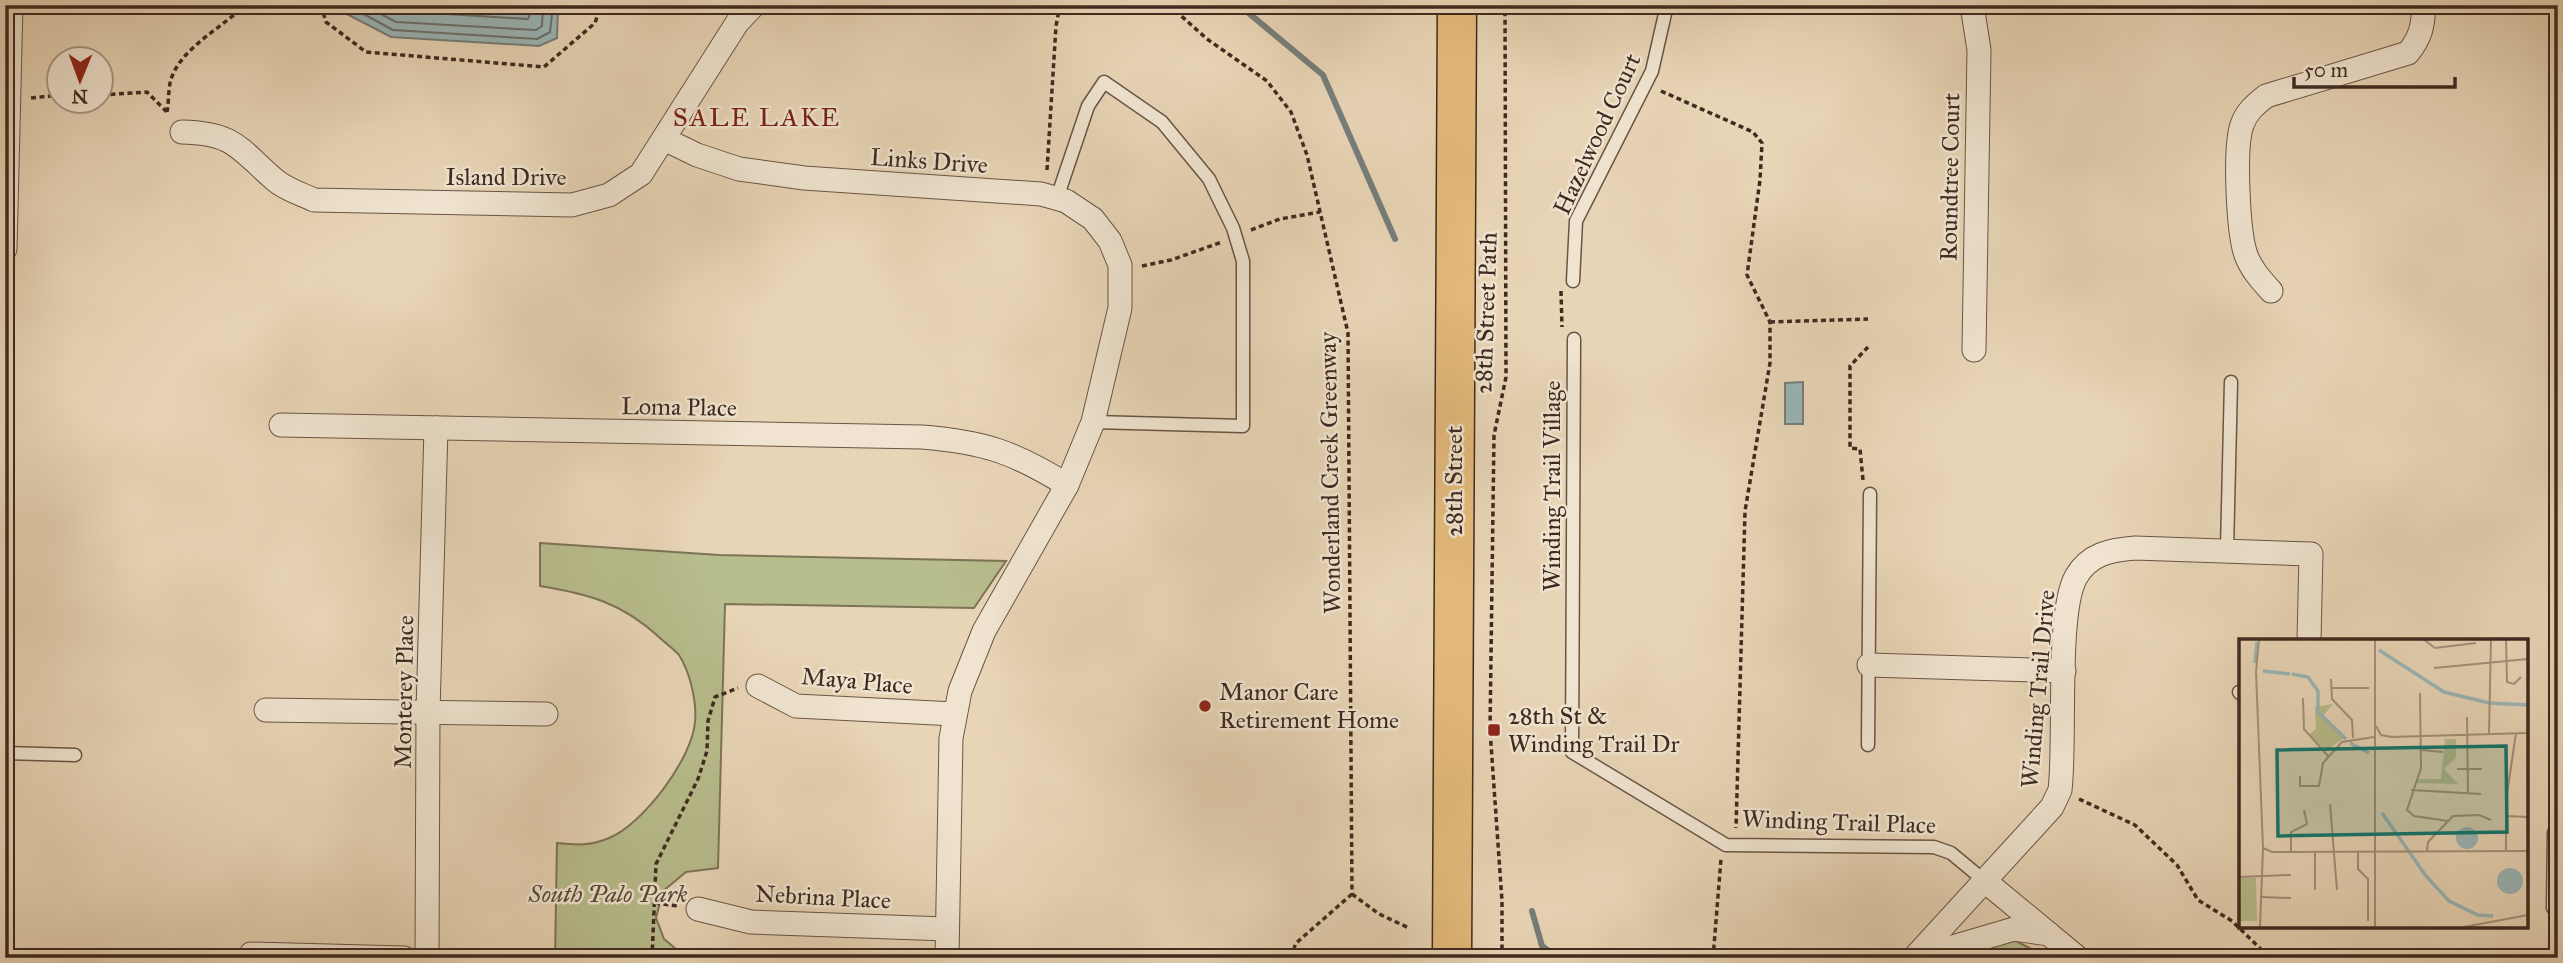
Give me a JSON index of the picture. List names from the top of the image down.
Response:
{
  "streets": {
    "highway": ["28th Street"],
    "street": [
      "Links Drive",
      "Island Drive",
      "Roundtree Court",
      "Loma Place",
      "Maya Place",
      "Winding Trail Drive",
      "Monterey Place",
      "Nebrina Place"
    ],
    "lane": ["Hazelwood Court", "Winding Trail Village", "Winding Trail Place"],
    "path": ["28th Street Path", "Wonderland Creek Greenway"]
  },
  "crossings": [
    ["Links Drive", "Island Drive"],
    ["Links Drive", "Loma Place"],
    ["Links Drive", "Maya Place"],
    ["Links Drive", "Nebrina Place"],
    ["Loma Place", "Monterey Place"],
    ["Winding Trail Village", "Winding Trail Place"],
    ["Winding Trail Drive", "Winding Trail Place"]
  ],
  "districts": ["SALE LAKE"],
  "parks": ["South Palo Park"],
  "places": {
    "other": ["Manor Care Retirement Home"],
    "transit": ["28th St & Winding Trail Dr"]
  },
  "scale_bar": "50 m",
  "north": "bottom"
}
